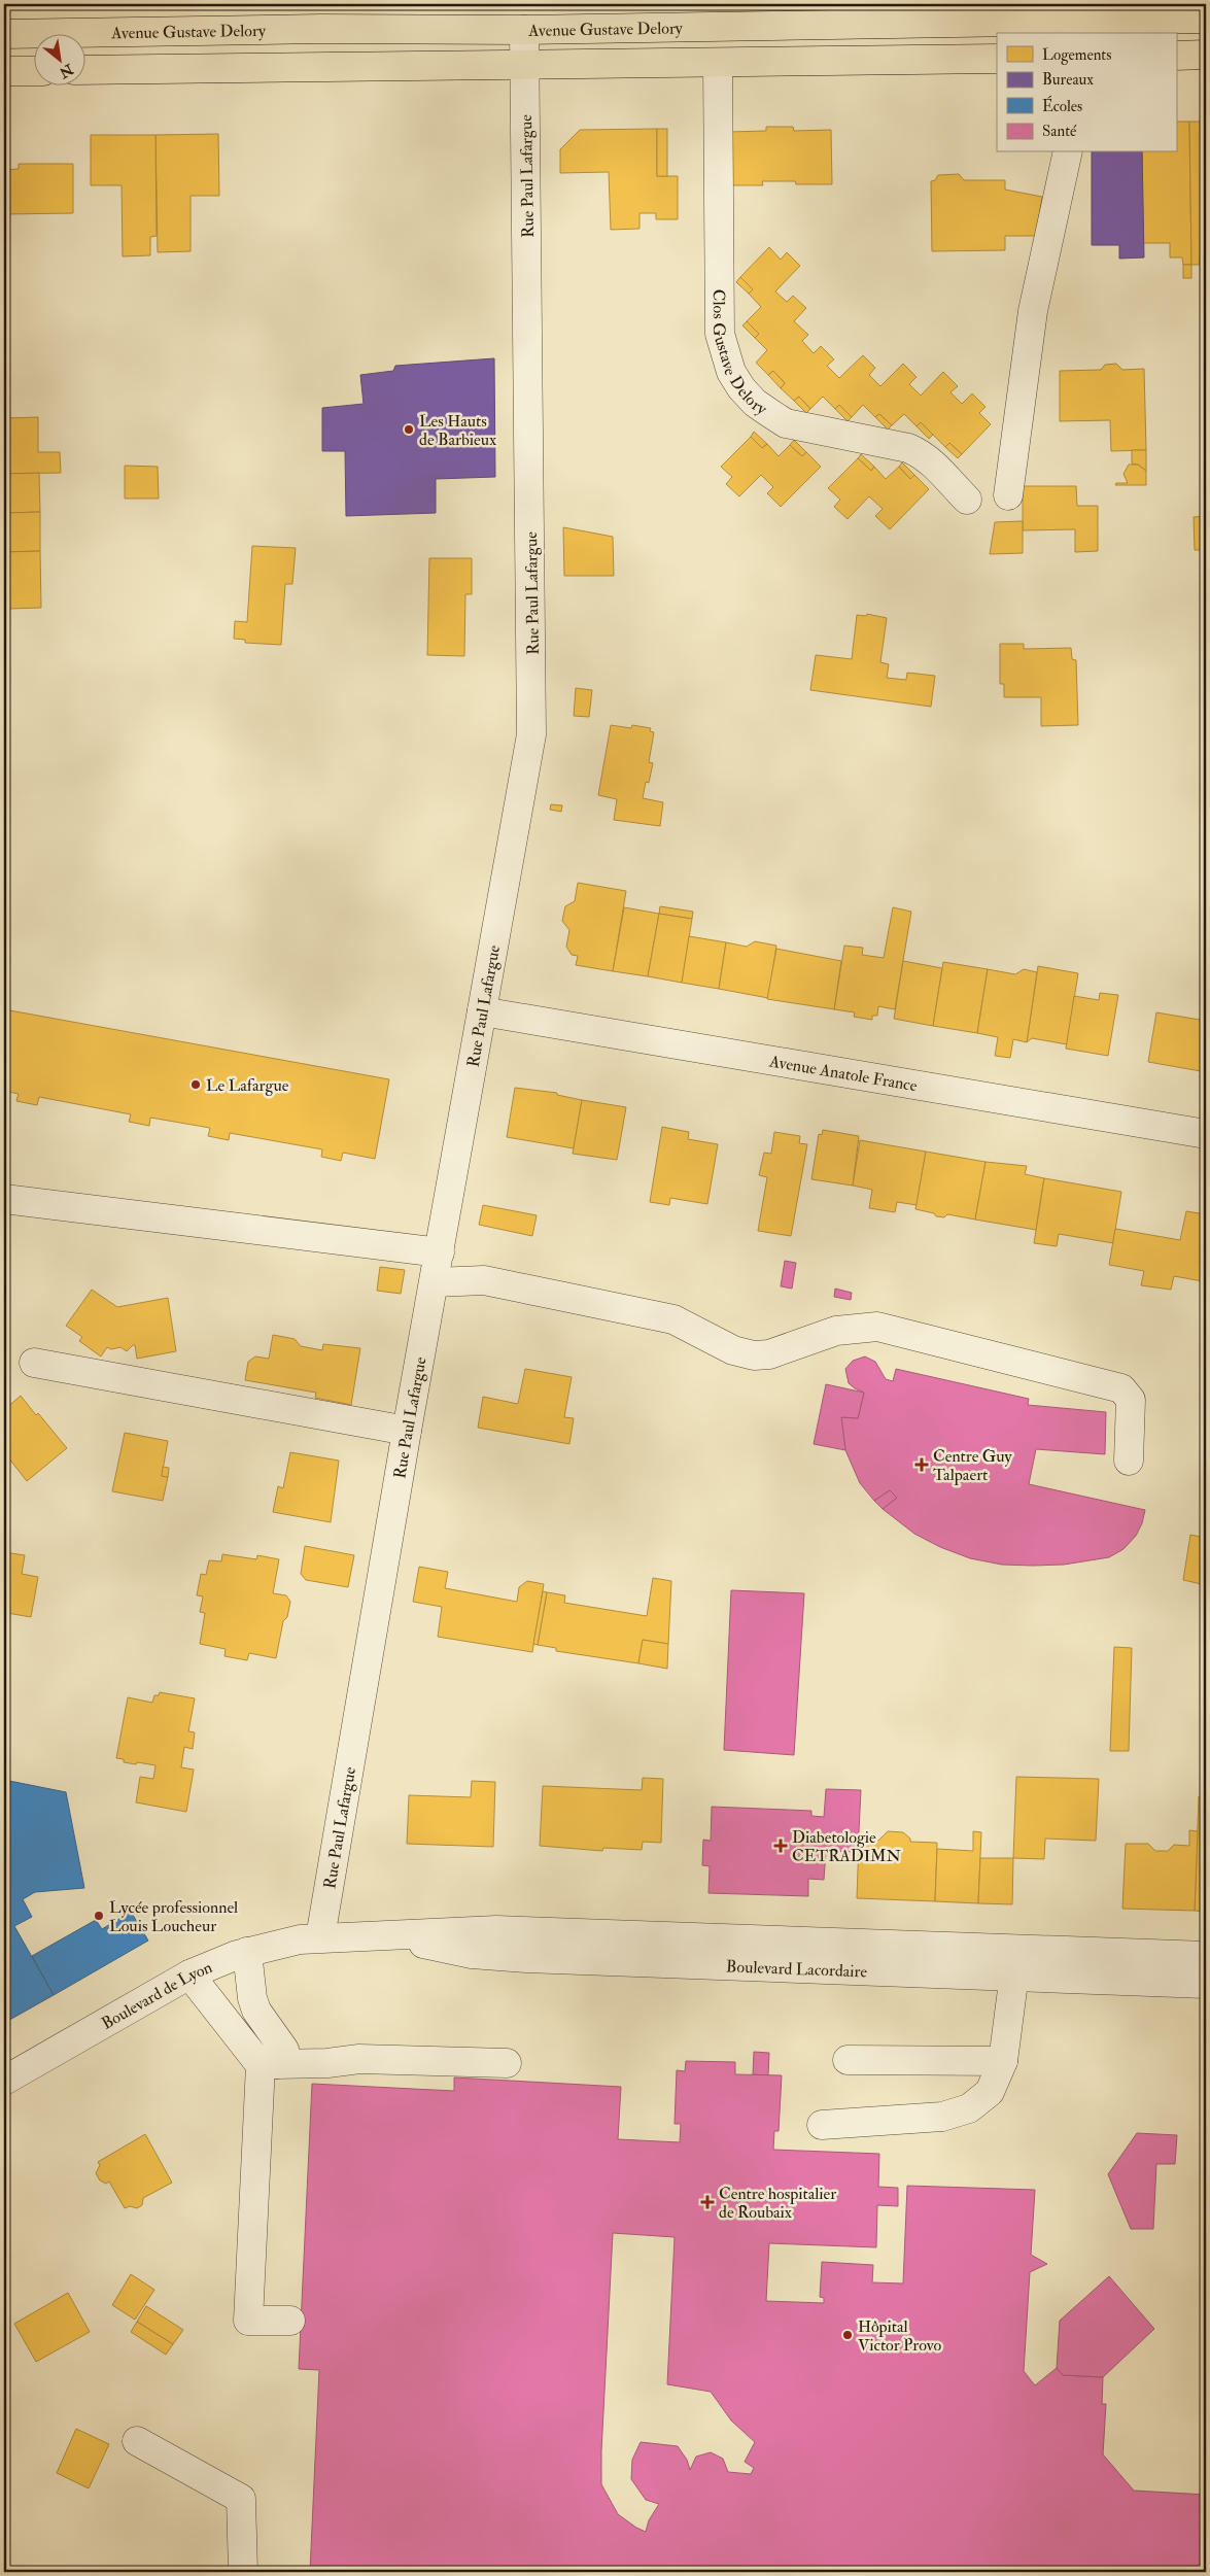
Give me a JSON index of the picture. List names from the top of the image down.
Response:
{
  "streets": {
    "main road": ["Avenue Gustave Delory"],
    "street": [
      "Rue Paul Lafargue",
      "Clos Gustave Delory",
      "Avenue Anatole France",
      "Boulevard Lacordaire",
      "Boulevard de Lyon"
    ]
  },
  "crossings": [
    ["Avenue Gustave Delory", "Rue Paul Lafargue"],
    ["Rue Paul Lafargue", "Avenue Anatole France"],
    ["Rue Paul Lafargue", "Boulevard Lacordaire"],
    ["Rue Paul Lafargue", "Boulevard de Lyon"],
    ["Boulevard Lacordaire", "Boulevard de Lyon"]
  ],
  "places": {
    "other": [
      "Les Hauts de Barbieux",
      "Le Lafargue",
      "Lycée professionnel Louis Loucheur",
      "Hôpital Victor Provo"
    ],
    "health": ["Centre Guy Talpaert", "Diabetologie CETRADIMN", "Centre hospitalier de Roubaix"]
  },
  "legend": [
    "Logements",
    "Bureaux",
    "Écoles",
    "Santé"
  ],
  "north": "bottom right"
}
